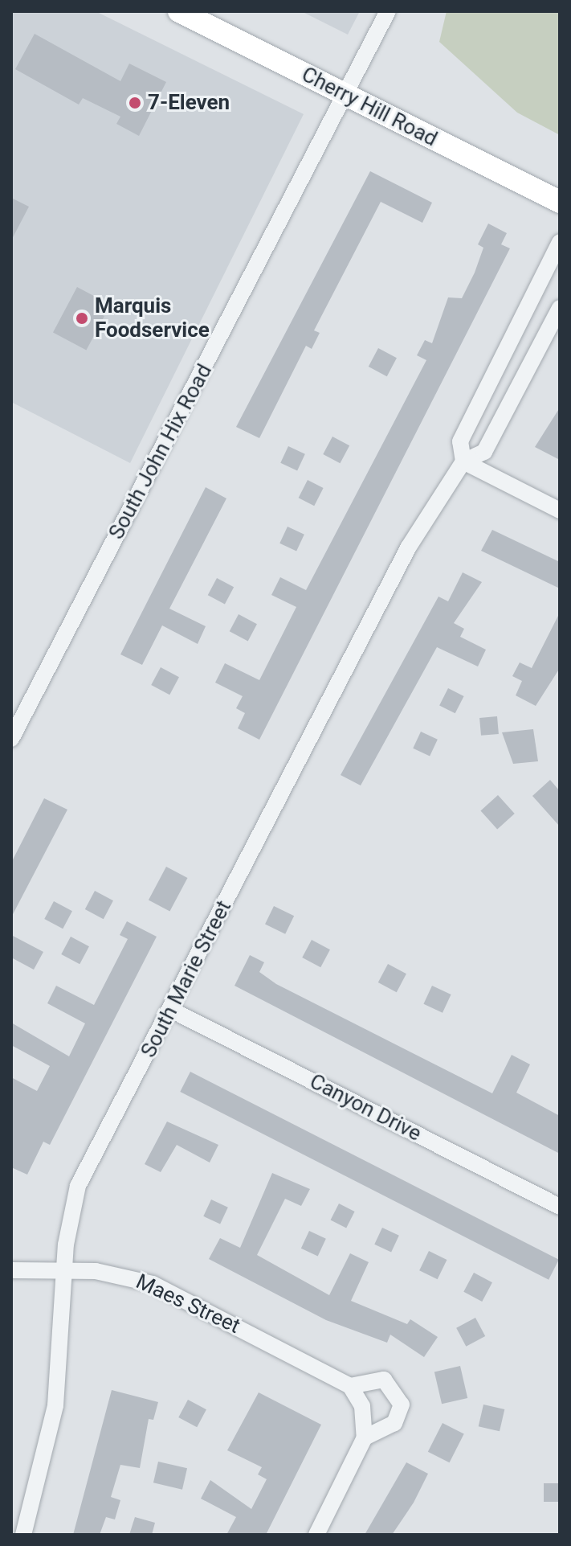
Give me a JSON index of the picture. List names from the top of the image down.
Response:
{
  "streets": {
    "main road": ["Cherry Hill Road"],
    "street": [
      "South John Hix Road",
      "South Marie Street",
      "Canyon Drive",
      "Maes Street"
    ]
  },
  "crossings": [
    ["Cherry Hill Road", "South John Hix Road"],
    ["South Marie Street", "Canyon Drive"],
    ["South Marie Street", "Maes Street"]
  ],
  "places": ["7-Eleven", "Marquis Foodservice"]
}
